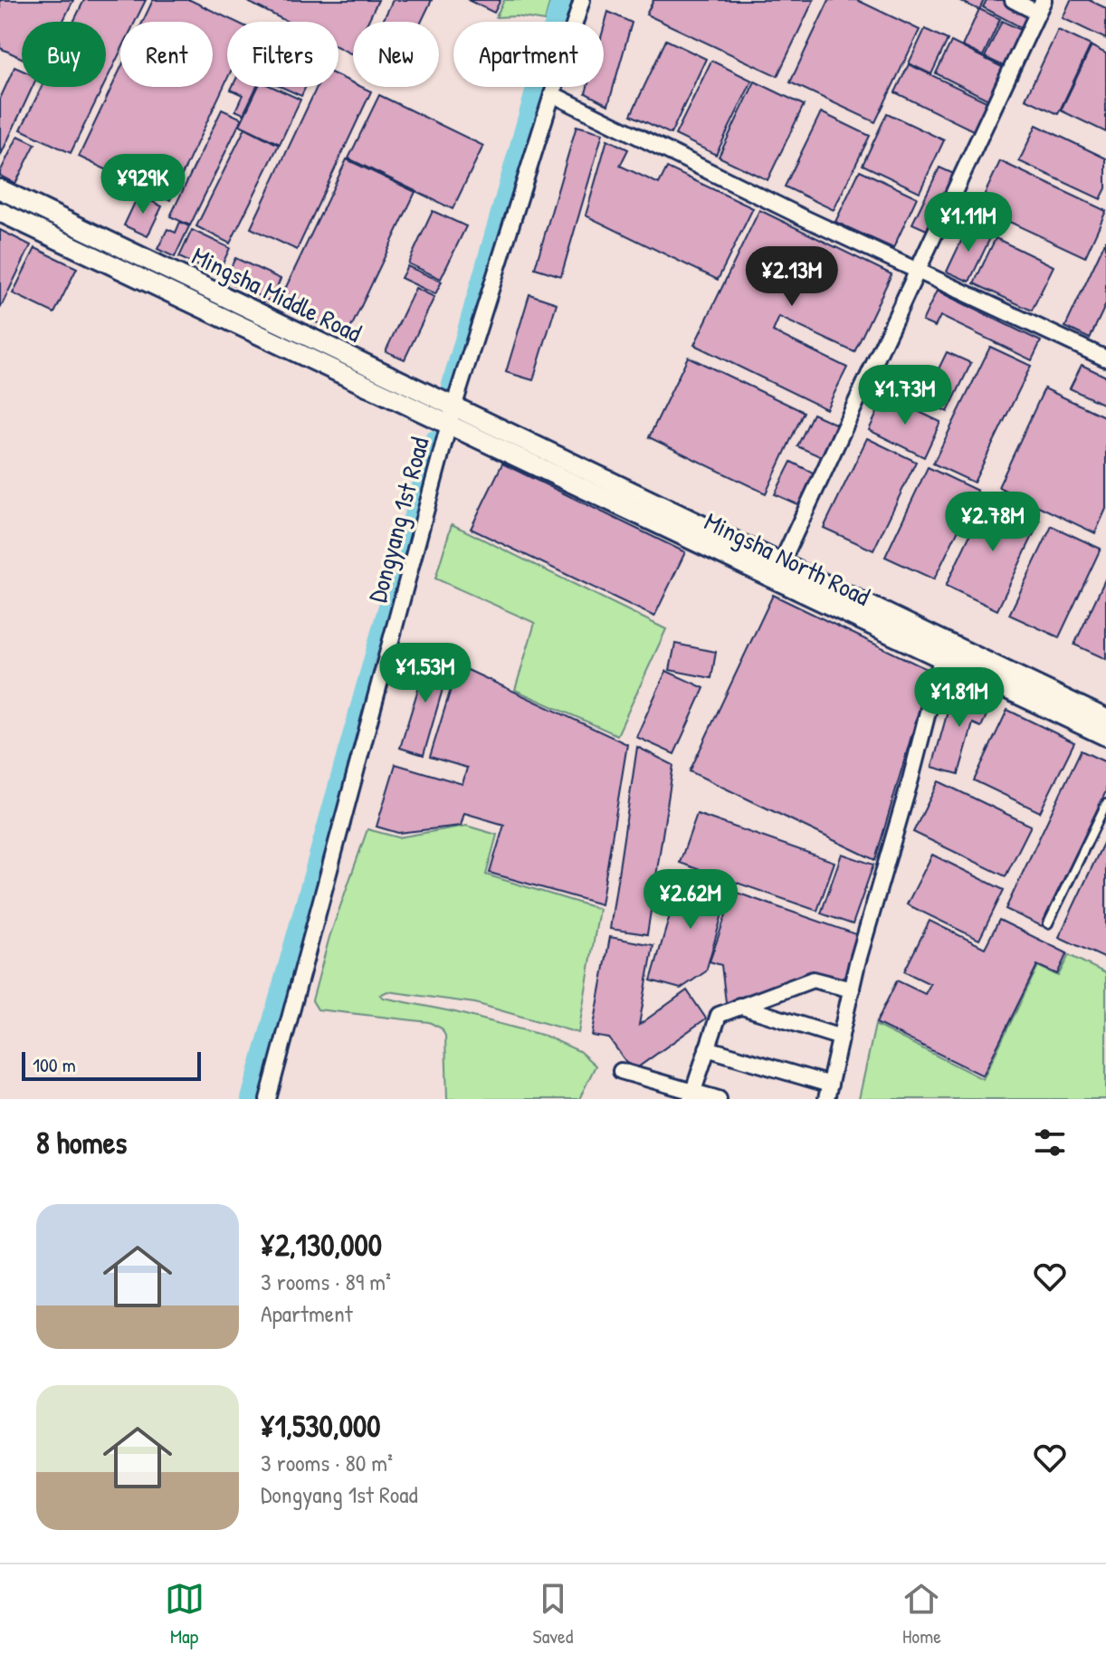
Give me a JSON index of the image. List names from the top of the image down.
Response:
{
  "streets": {
    "street": ["Mingsha Middle Road", "Dongyang 1st Road", "Mingsha North Road"]
  },
  "crossings": [
    ["Mingsha Middle Road", "Dongyang 1st Road"],
    ["Mingsha Middle Road", "Mingsha North Road"],
    ["Dongyang 1st Road", "Mingsha North Road"]
  ],
  "scale_bar": "100 m",
  "page": {
    "chip": [
      "Buy",
      "Rent",
      "Filters",
      "New",
      "Apartment"
    ],
    "price": [
      "¥929K",
      "¥1.11M",
      "¥2.13M",
      "¥1.73M",
      "¥2.78M",
      "¥1.53M",
      "¥1.81M",
      "¥2.62M"
    ],
    "scale": "100 m",
    "heading": "8 homes",
    "list": [
      {
        "name": "¥2,130,000",
        "note": "3 rooms · 89 m² · Apartment"
      },
      {
        "name": "¥1,530,000",
        "note": "3 rooms · 80 m² · Dongyang 1st Road"
      }
    ],
    "tabs": ["Map", "Saved", "Home"]
  }
}
